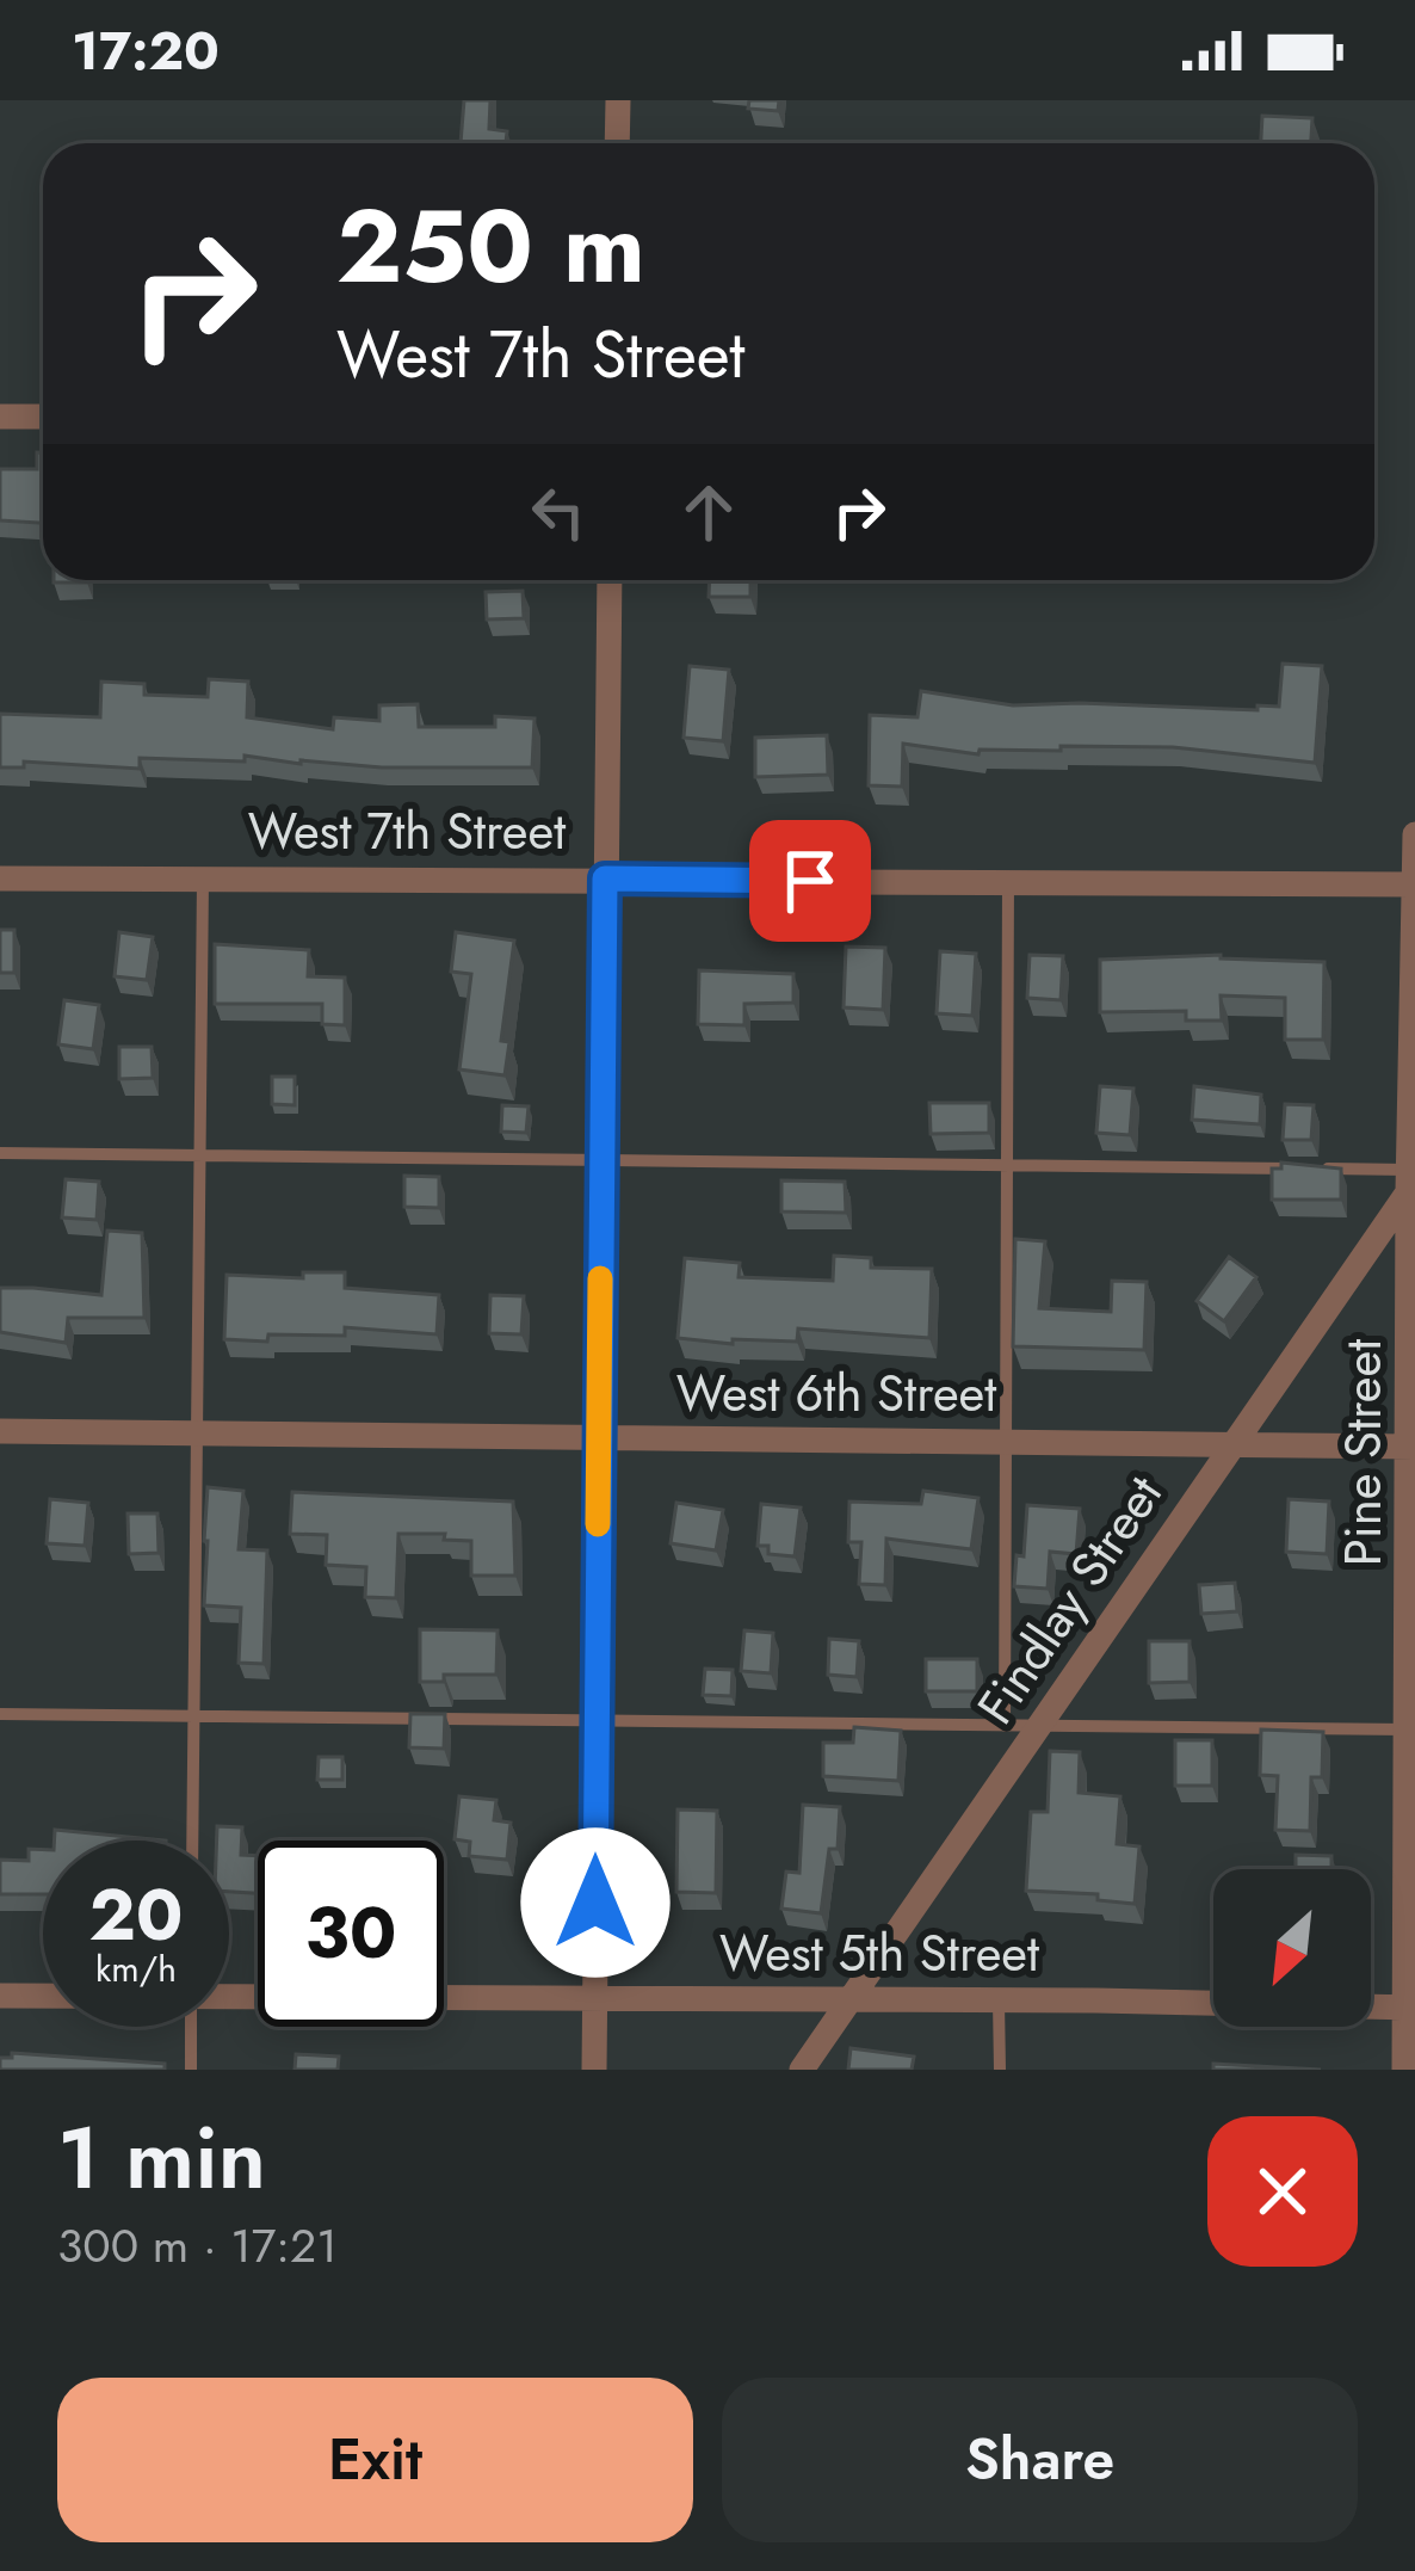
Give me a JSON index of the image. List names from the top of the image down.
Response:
{
  "streets": {
    "street": [
      "West 7th Street",
      "West 6th Street",
      "Pine Street",
      "Findlay Street",
      "West 5th Street"
    ]
  },
  "crossings": [
    ["West 7th Street", "Pine Street"],
    ["West 6th Street", "Pine Street"],
    ["West 6th Street", "Findlay Street"],
    ["Pine Street", "Findlay Street"],
    ["Pine Street", "West 5th Street"],
    ["Findlay Street", "West 5th Street"]
  ],
  "north": "bottom left",
  "page": {
    "status": "17:20",
    "turn": ["250 m", "West 7th Street"],
    "speed": "20 km/h",
    "limit": "30",
    "heading": ["1 min", "300 m · 17:21"],
    "buttons": ["Exit", "Share"]
  }
}
